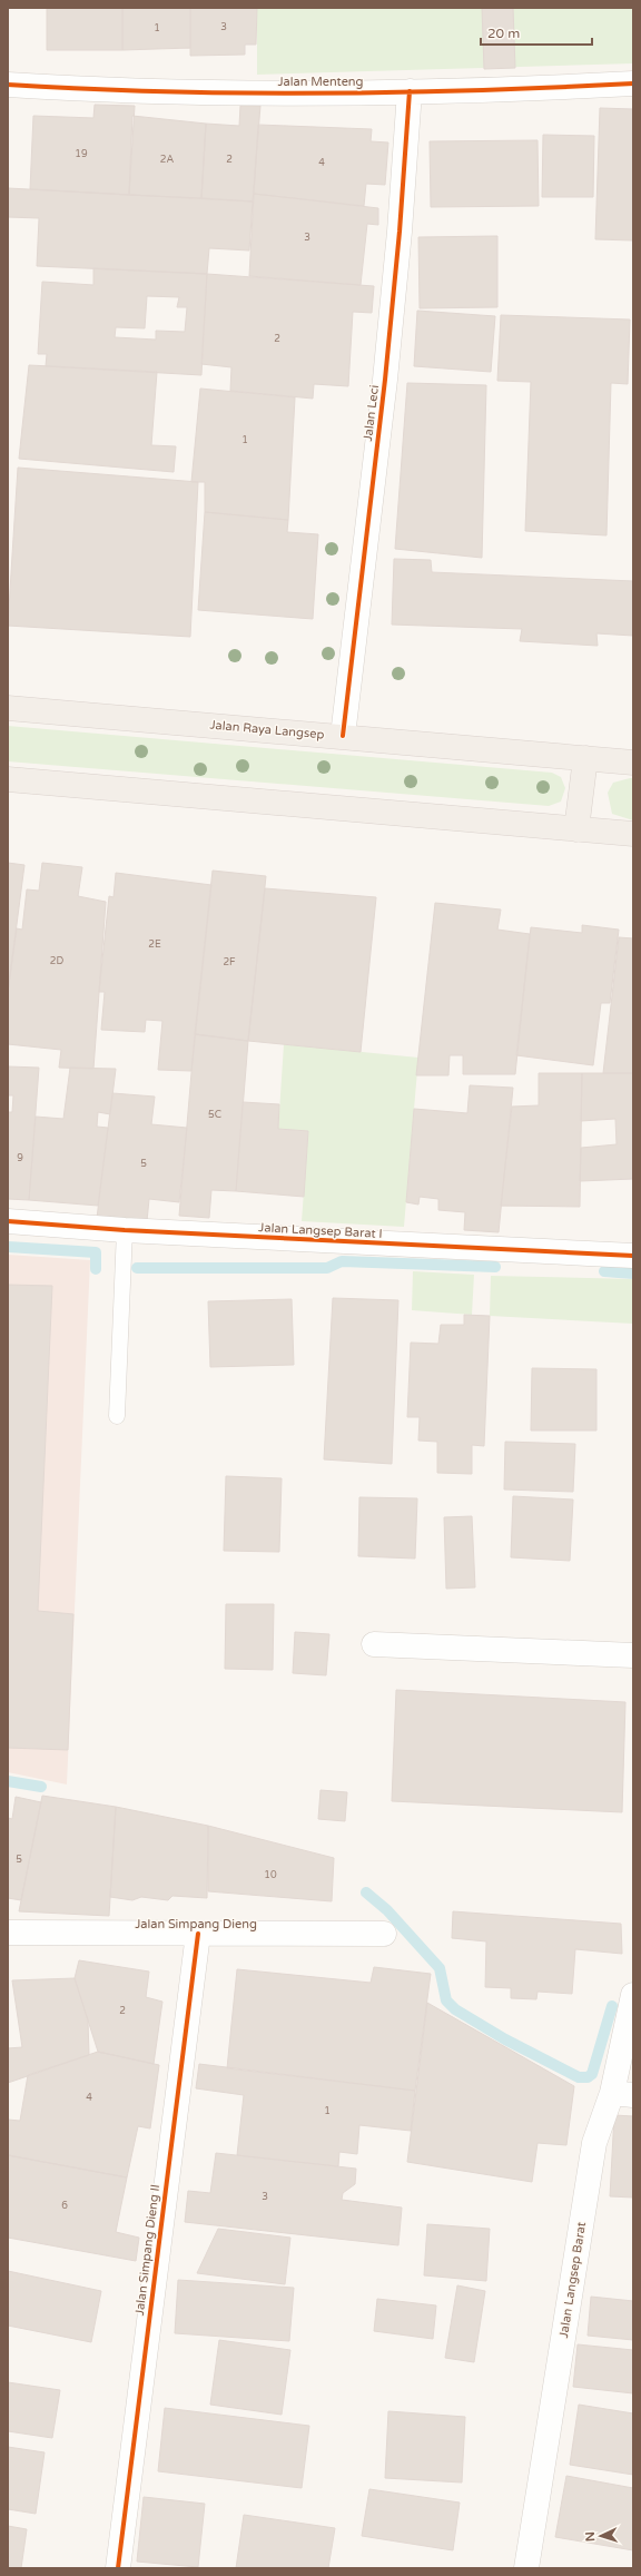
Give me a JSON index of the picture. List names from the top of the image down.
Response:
{
  "streets": {
    "main road": ["Jalan Raya Langsep"],
    "street": [
      "Jalan Menteng",
      "Jalan Leci",
      "Jalan Langsep Barat I",
      "Jalan Simpang Dieng",
      "Jalan Simpang Dieng II",
      "Jalan Langsep Barat"
    ]
  },
  "crossings": [
    ["Jalan Menteng", "Jalan Leci"],
    ["Jalan Leci", "Jalan Raya Langsep"],
    ["Jalan Simpang Dieng", "Jalan Simpang Dieng II"]
  ],
  "house_numbers": [
    "3",
    "1",
    "19",
    "2A",
    "2",
    "4",
    "3",
    "2",
    "1",
    "2E",
    "2D",
    "2F",
    "5C",
    "9",
    "5",
    "5",
    "10",
    "2",
    "4",
    "1",
    "3",
    "6"
  ],
  "scale_bar": "20 m",
  "north": "left"
}
